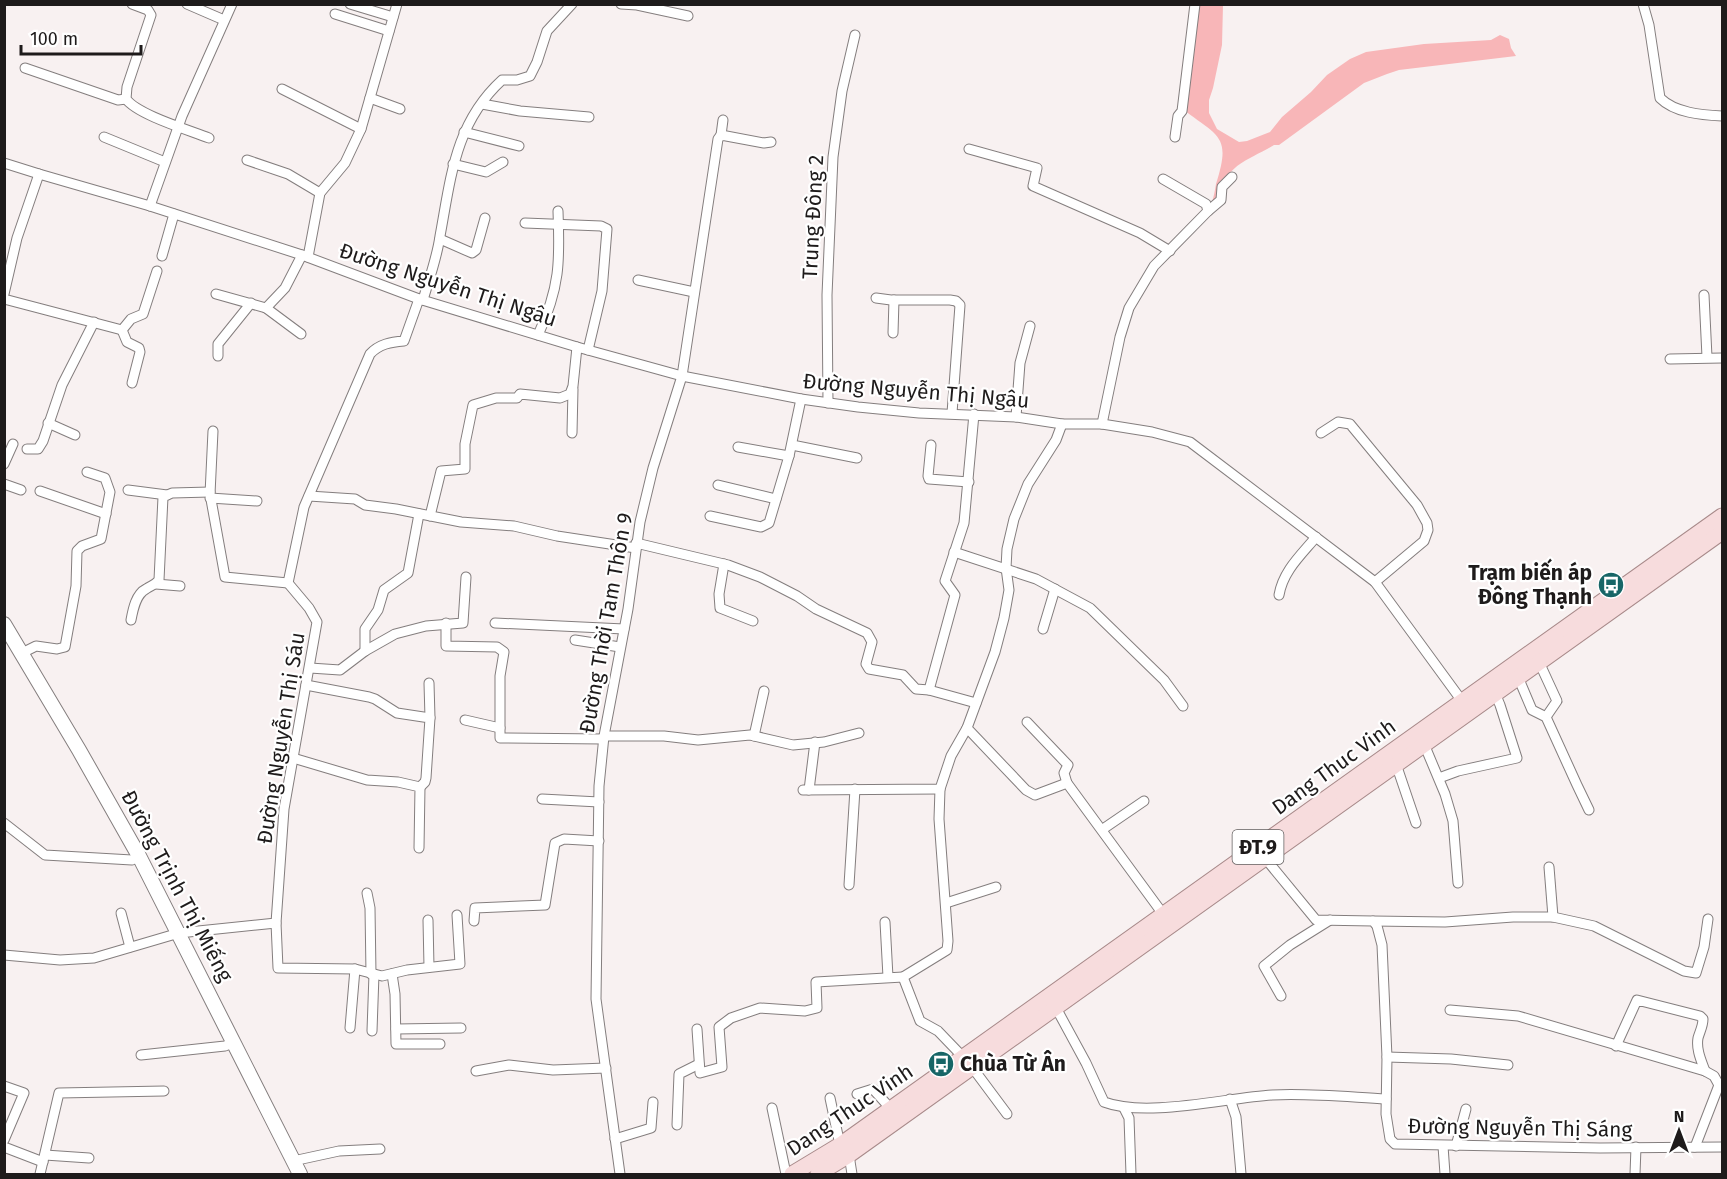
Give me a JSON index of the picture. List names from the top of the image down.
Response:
{
  "streets": {
    "main road": ["Dang Thuc Vinh", "ĐT.9", "Đường Trịnh Thị Miếng"],
    "street": [
      "Trung Đông 2",
      "Đường Nguyễn Thị Ngâu",
      "Đường Thời Tam Thôn 9",
      "Đường Nguyễn Thị Sáu",
      "Đường Nguyễn Thị Sáng"
    ]
  },
  "crossings": [
    ["Trung Đông 2", "Đường Nguyễn Thị Ngâu"],
    ["Đường Nguyễn Thị Ngâu", "Đường Thời Tam Thôn 9"],
    ["Đường Nguyễn Thị Ngâu", "Dang Thuc Vinh"]
  ],
  "places": {
    "bus stop": ["Trạm biến áp Đông Thạnh", "Chùa Từ Ân"]
  },
  "scale_bar": "100 m",
  "north": "top"
}
